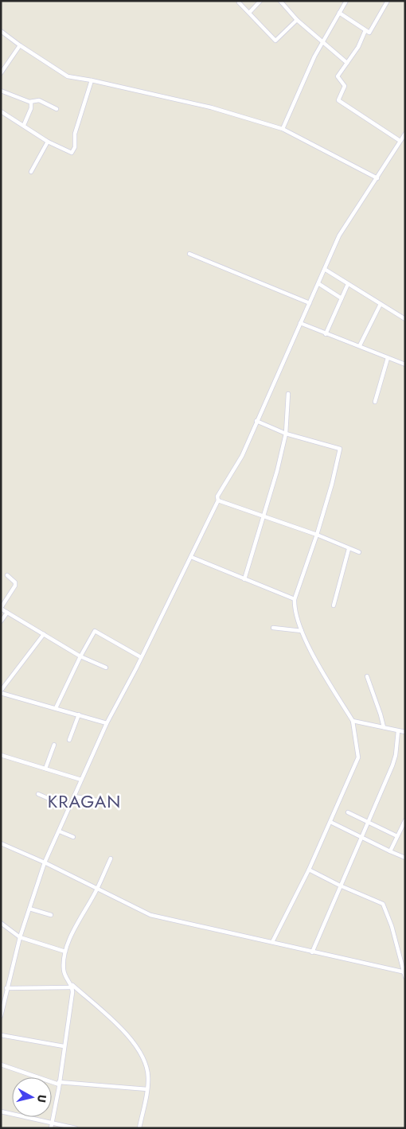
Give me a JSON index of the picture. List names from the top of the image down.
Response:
{
  "districts": ["KRAGAN"],
  "north": "right"
}
